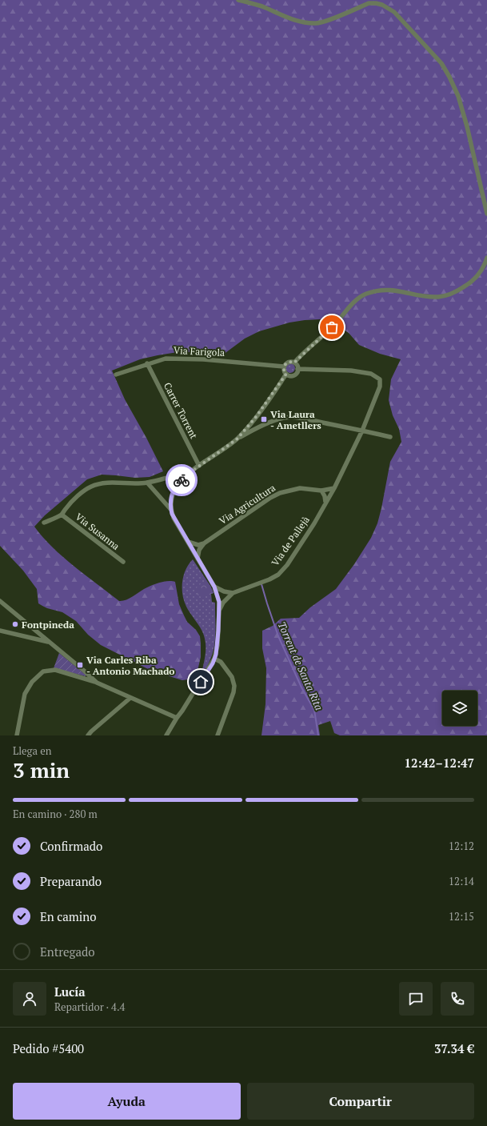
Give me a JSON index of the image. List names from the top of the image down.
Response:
{
  "streets": {
    "street": [
      "Via Farigola",
      "Carrer Torrent",
      "Via Agricultura",
      "Via Susanna",
      "Via de Pallejà"
    ]
  },
  "crossings": [
    ["Via Farigola", "Carrer Torrent"],
    ["Via Farigola", "Via de Pallejà"],
    ["Via Agricultura", "Via de Pallejà"]
  ],
  "water": ["Torrent de Santa Rita"],
  "places": {
    "transit": ["Via Laura - Ametllers", "Via Carles Riba - Antonio Machado"],
    "other": ["Fontpineda"]
  },
  "page": {
    "heading": ["3 min", "Llega en", "12:42–12:47"],
    "panel": [
      "Lucía",
      "Repartidor · 4.4",
      "Pedido #5400",
      "37.34 €"
    ],
    "bar": "En camino · 280 m",
    "list": [
      ["Confirmado", "12:12"],
      ["Preparando", "12:14"],
      ["En camino", "12:15"],
      "Entregado"
    ],
    "buttons": ["Ayuda", "Compartir"]
  }
}
